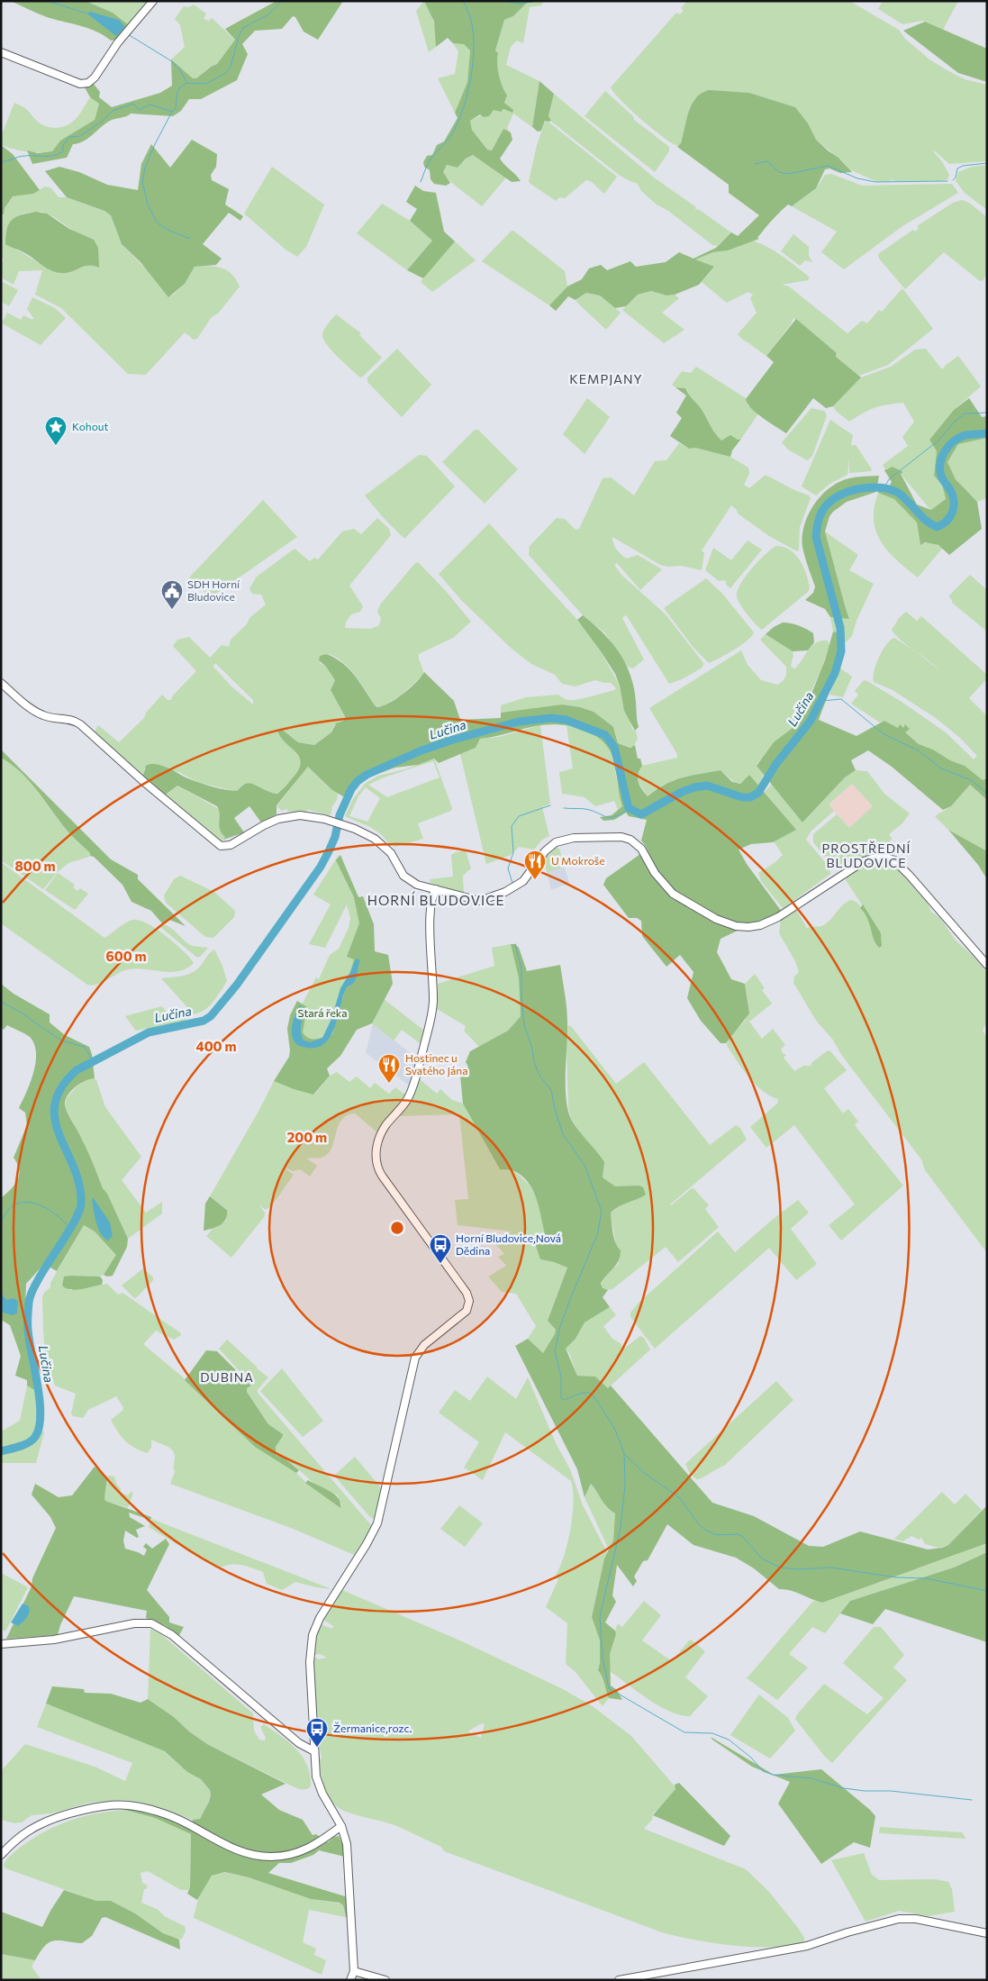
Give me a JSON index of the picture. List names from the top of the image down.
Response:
{
  "districts": [
    "KEMPJANY",
    "PROSTŘEDNÍ BLUDOVICE",
    "HORNÍ BLUDOVICE",
    "DUBINA"
  ],
  "water": ["Lučina"],
  "parks": ["Stará řeka"],
  "places": {
    "place": ["Kohout"],
    "public building": ["SDH Horní Bludovice"],
    "restaurant": ["U Mokroše", "Hostinec u Svatého Jána"],
    "bus stop": ["Horní Bludovice,Nová Dědina", "Žermanice,rozc."]
  },
  "rings": [
    "800 m",
    "600 m",
    "400 m",
    "200 m"
  ]
}
